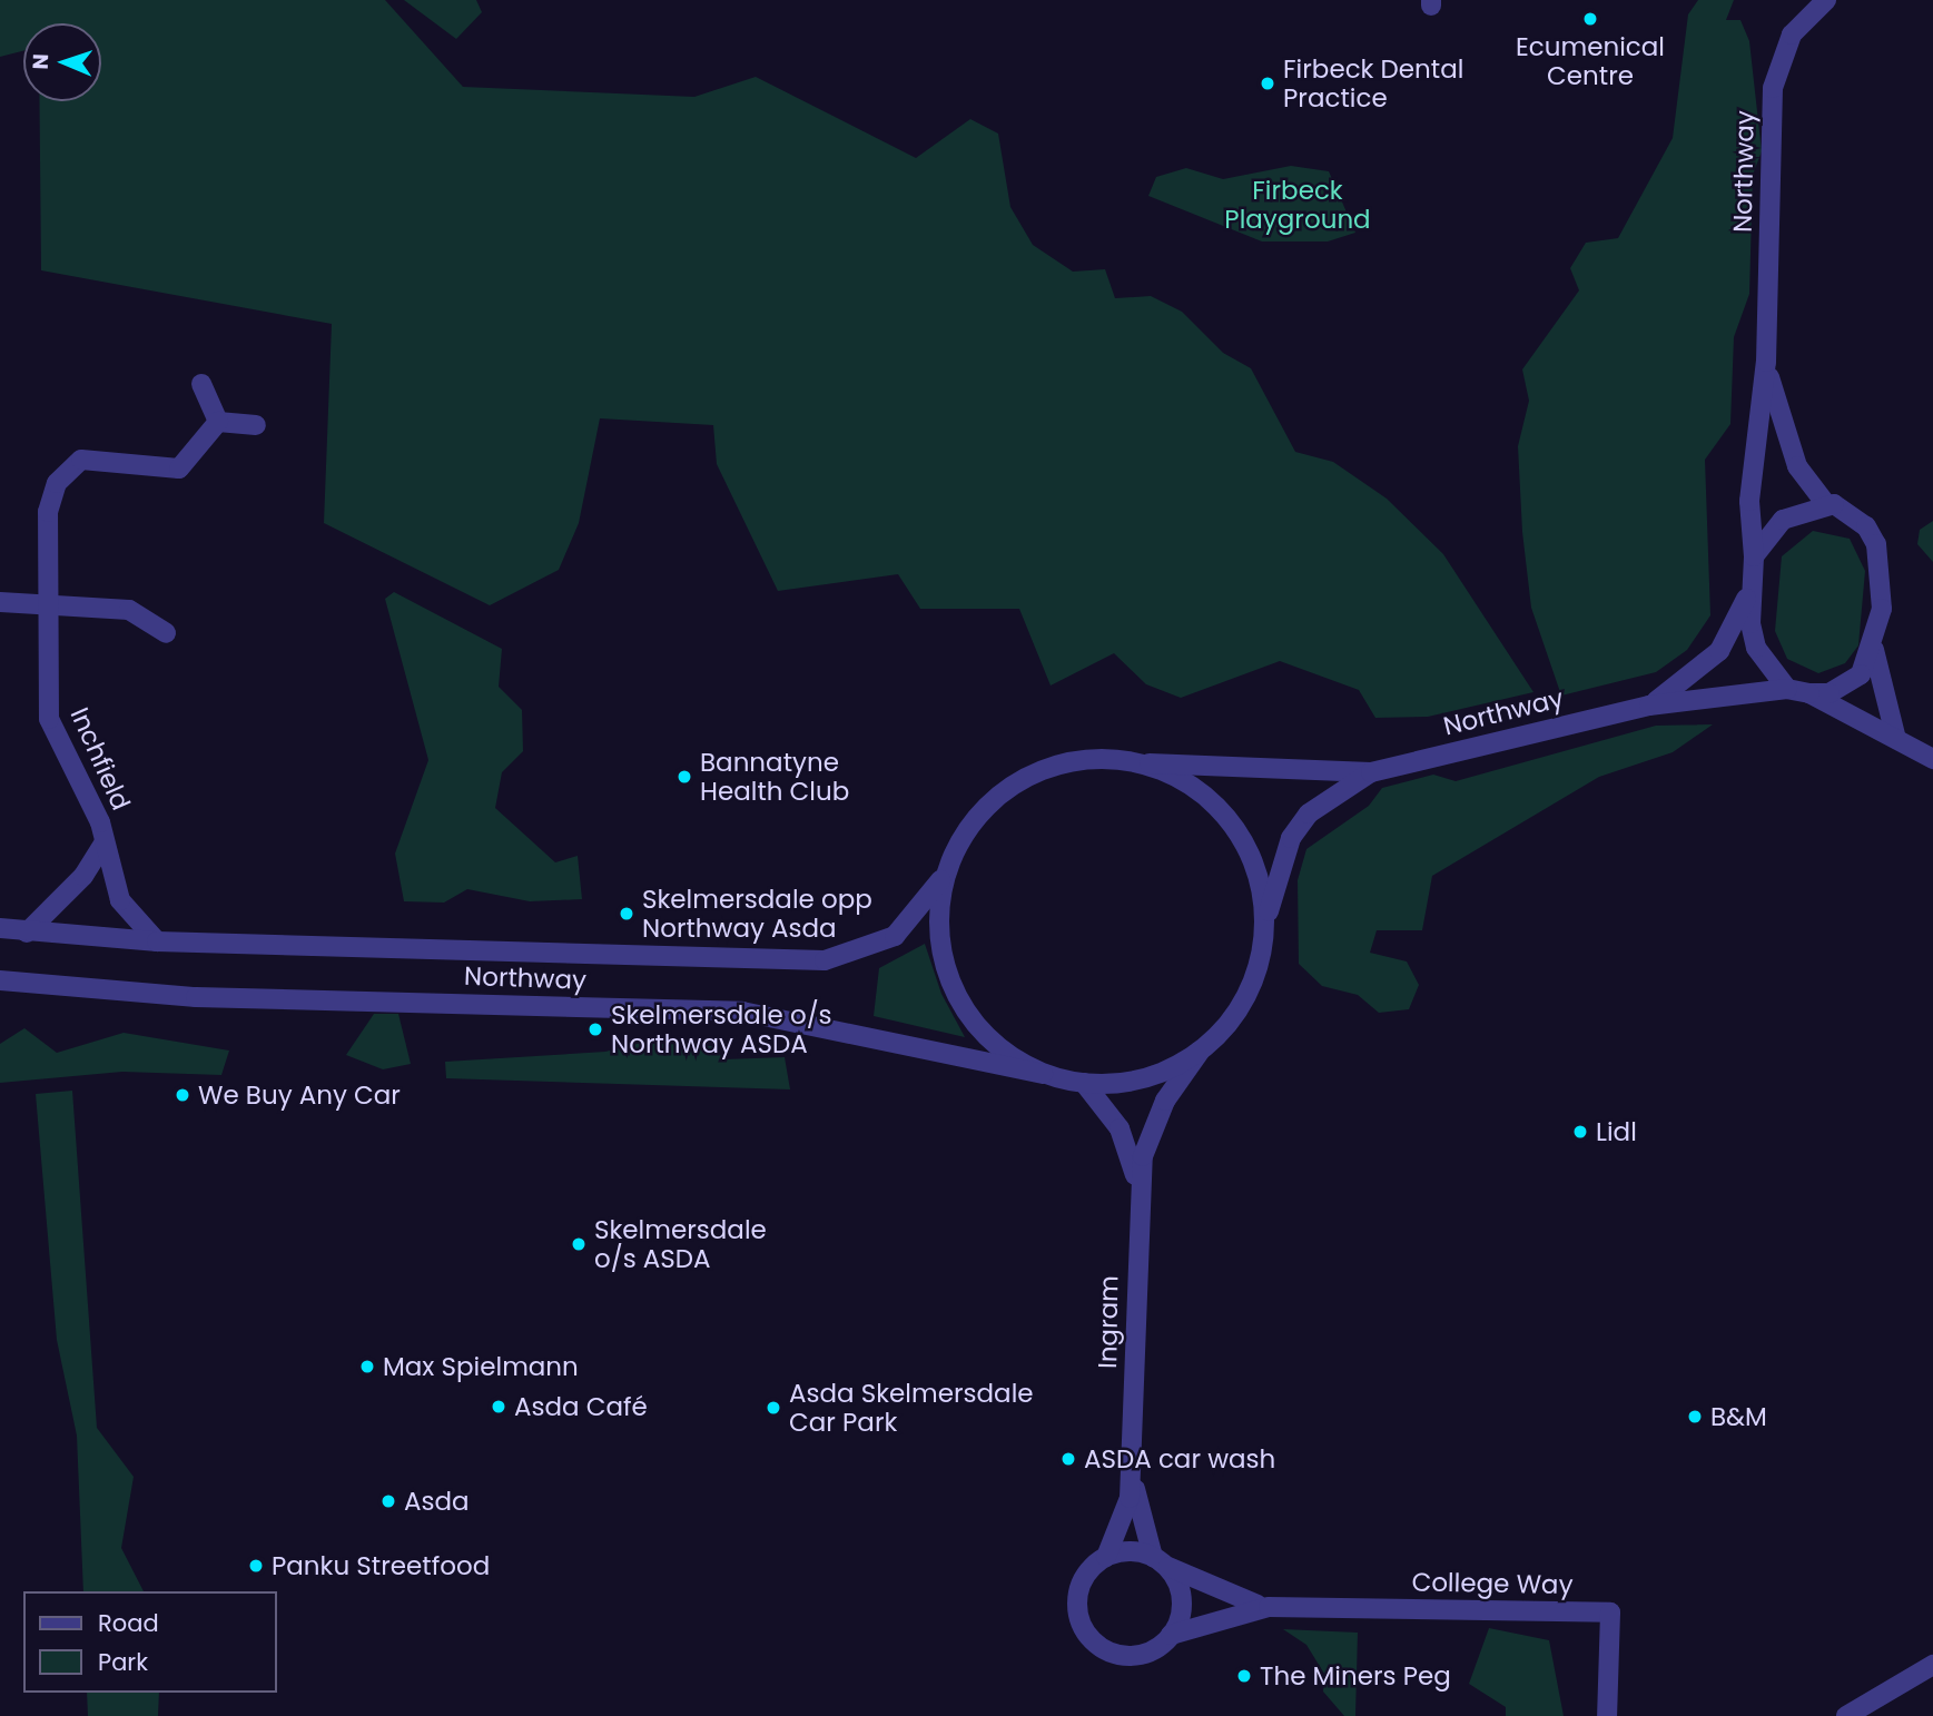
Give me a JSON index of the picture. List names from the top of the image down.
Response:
{
  "streets": {
    "street": [
      "Northway",
      "Inchfield",
      "Ingram",
      "College Way"
    ]
  },
  "crossings": [
    ["Northway", "Inchfield"],
    ["Northway", "Ingram"],
    ["Ingram", "College Way"]
  ],
  "parks": ["Firbeck Playground"],
  "places": [
    "Ecumenical Centre",
    "Firbeck Dental Practice",
    "Bannatyne Health Club",
    "Skelmersdale opp Northway Asda",
    "Skelmersdale o/s Northway ASDA",
    "We Buy Any Car",
    "Lidl",
    "Skelmersdale o/s ASDA",
    "Max Spielmann",
    "Asda Café",
    "Asda Skelmersdale Car Park",
    "B&M",
    "ASDA car wash",
    "Asda",
    "Panku Streetfood",
    "The Miners Peg"
  ],
  "legend": ["Road", "Park"],
  "north": "left"
}
